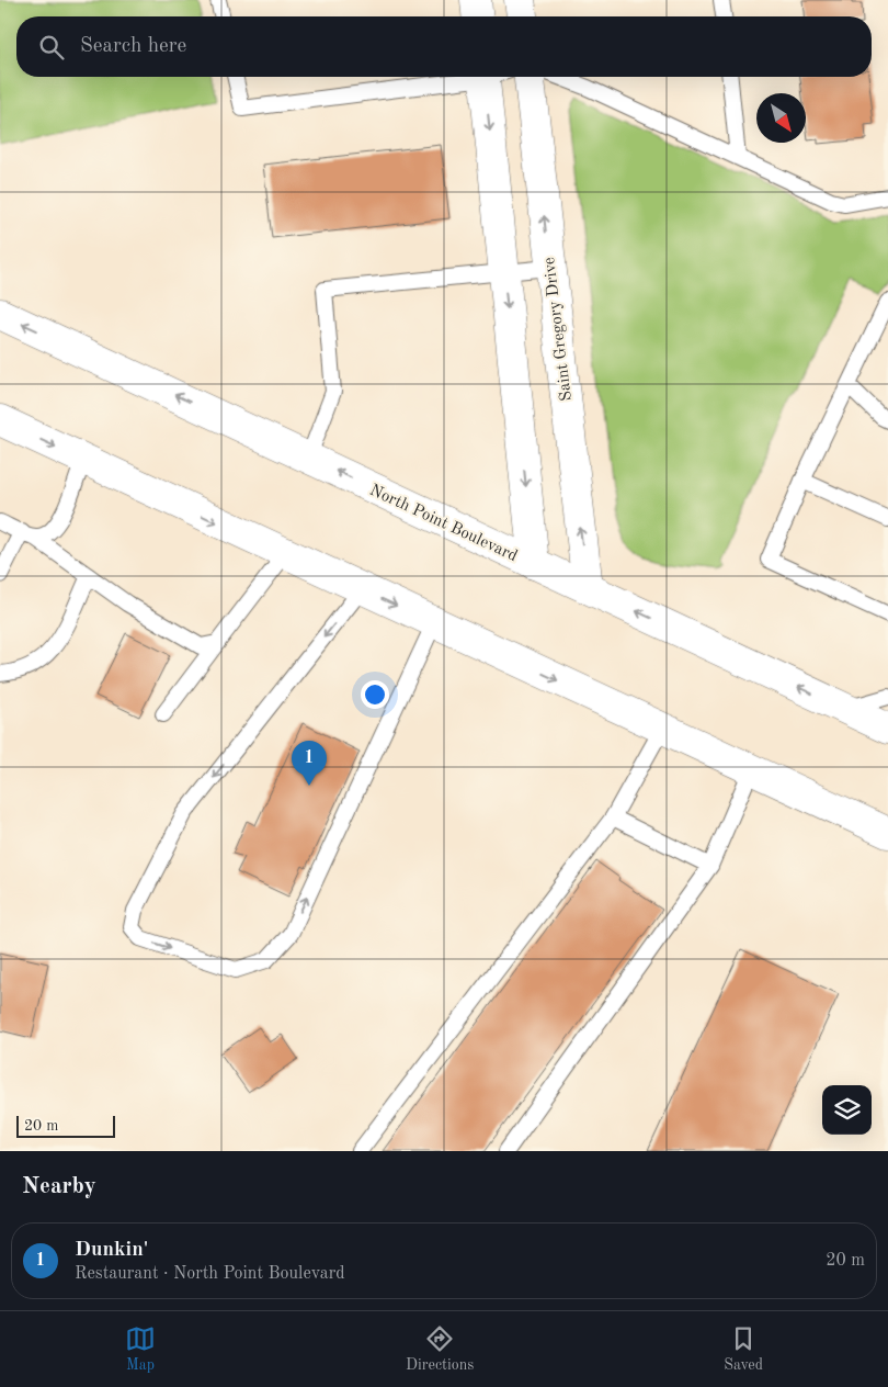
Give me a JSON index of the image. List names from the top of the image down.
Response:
{
  "streets": {
    "main road": ["Saint Gregory Drive", "North Point Boulevard"]
  },
  "crossings": [
    ["Saint Gregory Drive", "North Point Boulevard"]
  ],
  "scale_bar": "20 m",
  "north": "bottom right",
  "page": {
    "search": "Search here",
    "pins": "1",
    "scale": "20 m",
    "heading": "Nearby",
    "list": [
      {
        "mark": "1",
        "name": "Dunkin'",
        "note": "Restaurant · North Point Boulevard",
        "value": "20 m"
      }
    ],
    "nav": ["Map", "Directions", "Saved"]
  }
}
